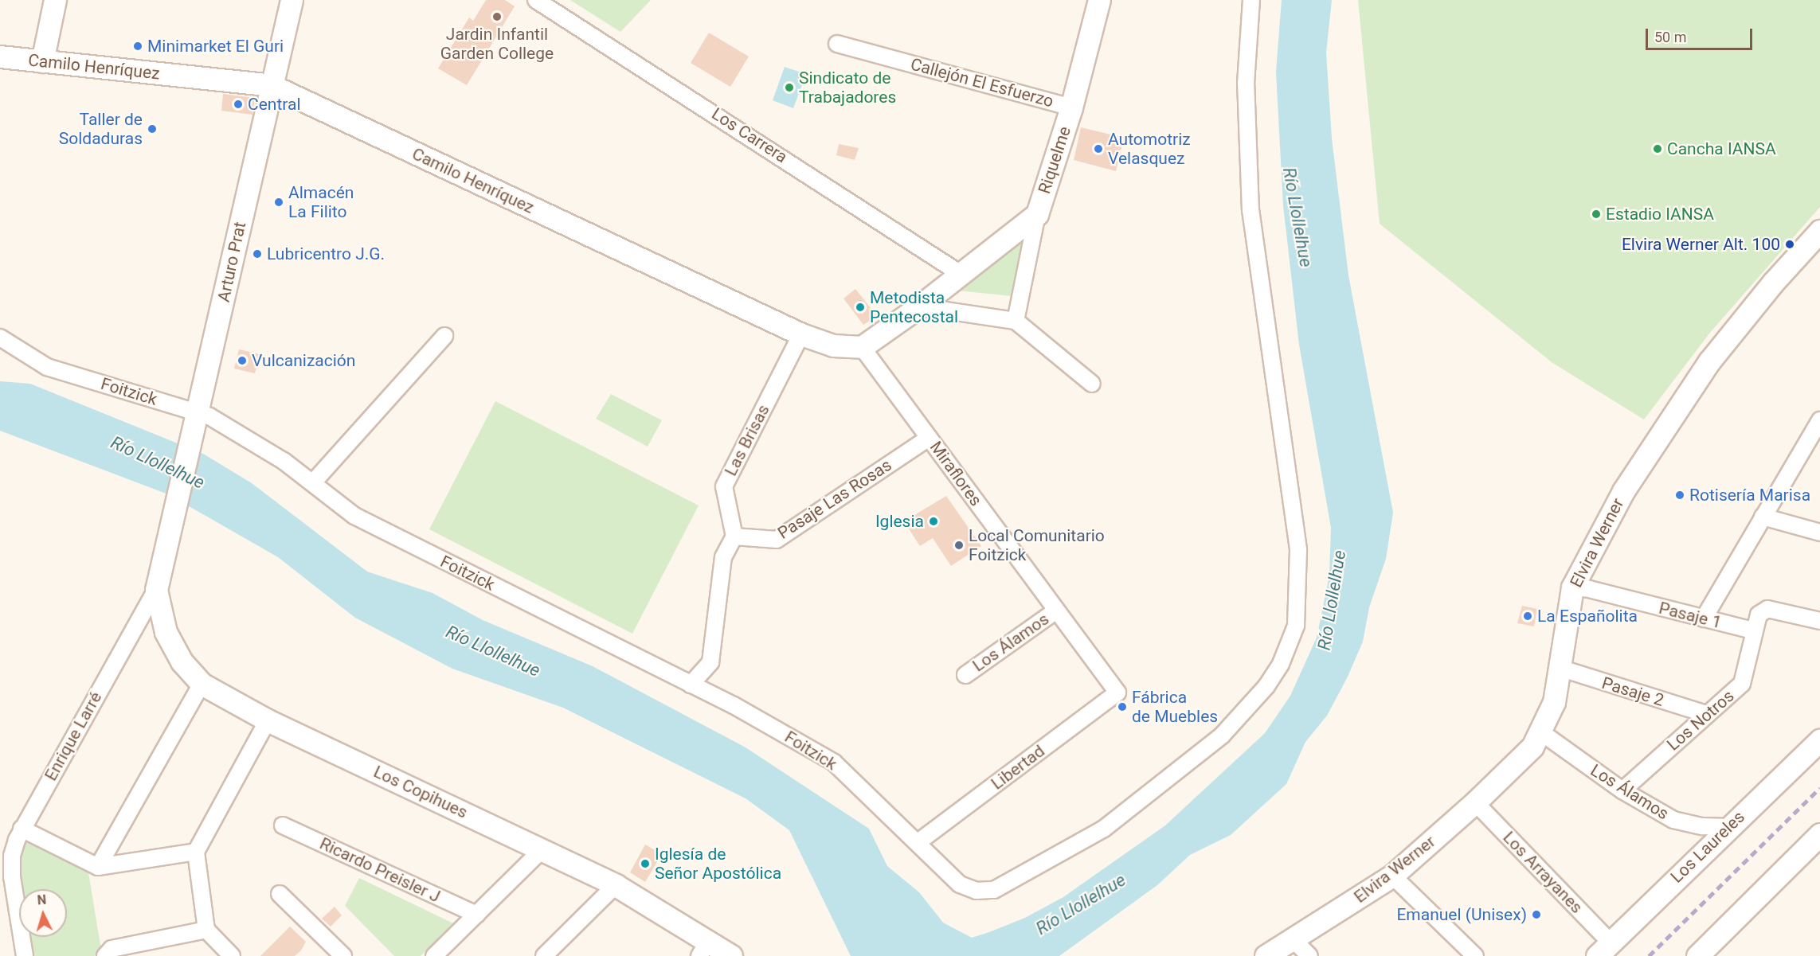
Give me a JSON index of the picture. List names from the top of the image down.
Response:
{
  "streets": {
    "main road": [
      "Camilo Henríquez",
      "Riquelme",
      "Arturo Prat",
      "Elvira Werner",
      "Enrique Larré",
      "Los Copihues",
      "Los Laureles"
    ],
    "street": [
      "Callejón El Esfuerzo",
      "Los Carrera",
      "Foitzick",
      "Las Brisas",
      "Miraflores",
      "Pasaje Las Rosas",
      "Pasaje 1",
      "Los Álamos",
      "Pasaje 2",
      "Los Notros",
      "Libertad",
      "Ricardo Preisler J",
      "Los Arrayanes"
    ]
  },
  "crossings": [
    ["Camilo Henríquez", "Arturo Prat"],
    ["Camilo Henríquez", "Las Brisas"],
    ["Camilo Henríquez", "Miraflores"],
    ["Callejón El Esfuerzo", "Riquelme"],
    ["Arturo Prat", "Foitzick"],
    ["Arturo Prat", "Enrique Larré"],
    ["Foitzick", "Libertad"],
    ["Las Brisas", "Pasaje Las Rosas"],
    ["Miraflores", "Pasaje Las Rosas"],
    ["Miraflores", "Los Álamos"],
    ["Miraflores", "Libertad"],
    ["Elvira Werner", "Pasaje 1"],
    ["Elvira Werner", "Los Álamos"],
    ["Elvira Werner", "Pasaje 2"],
    ["Elvira Werner", "Los Arrayanes"],
    ["Pasaje 1", "Los Notros"],
    ["Los Álamos", "Los Notros"],
    ["Los Álamos", "Los Laureles"],
    ["Pasaje 2", "Los Notros"],
    ["Enrique Larré", "Los Copihues"],
    ["Los Laureles", "Los Arrayanes"]
  ],
  "water": ["Río Llollelhue"],
  "places": [
    "Jardin Infantil Garden College",
    "Minimarket El Guri",
    "Sindicato de Trabajadores",
    "Central",
    "Taller de Soldaduras",
    "Automotriz Velasquez",
    "Cancha IANSA",
    "Almacén La Filito",
    "Estadio IANSA",
    "Elvira Werner Alt. 100",
    "Lubricentro J.G.",
    "Metodista Pentecostal",
    "Vulcanización",
    "Rotisería Marisa",
    "Iglesia",
    "Local Comunitario Foitzick",
    "La Españolita",
    "Fábrica de Muebles",
    "Iglesía de Señor Apostólica",
    "Emanuel (Unisex)"
  ],
  "scale_bar": "50 m",
  "north": "top"
}
